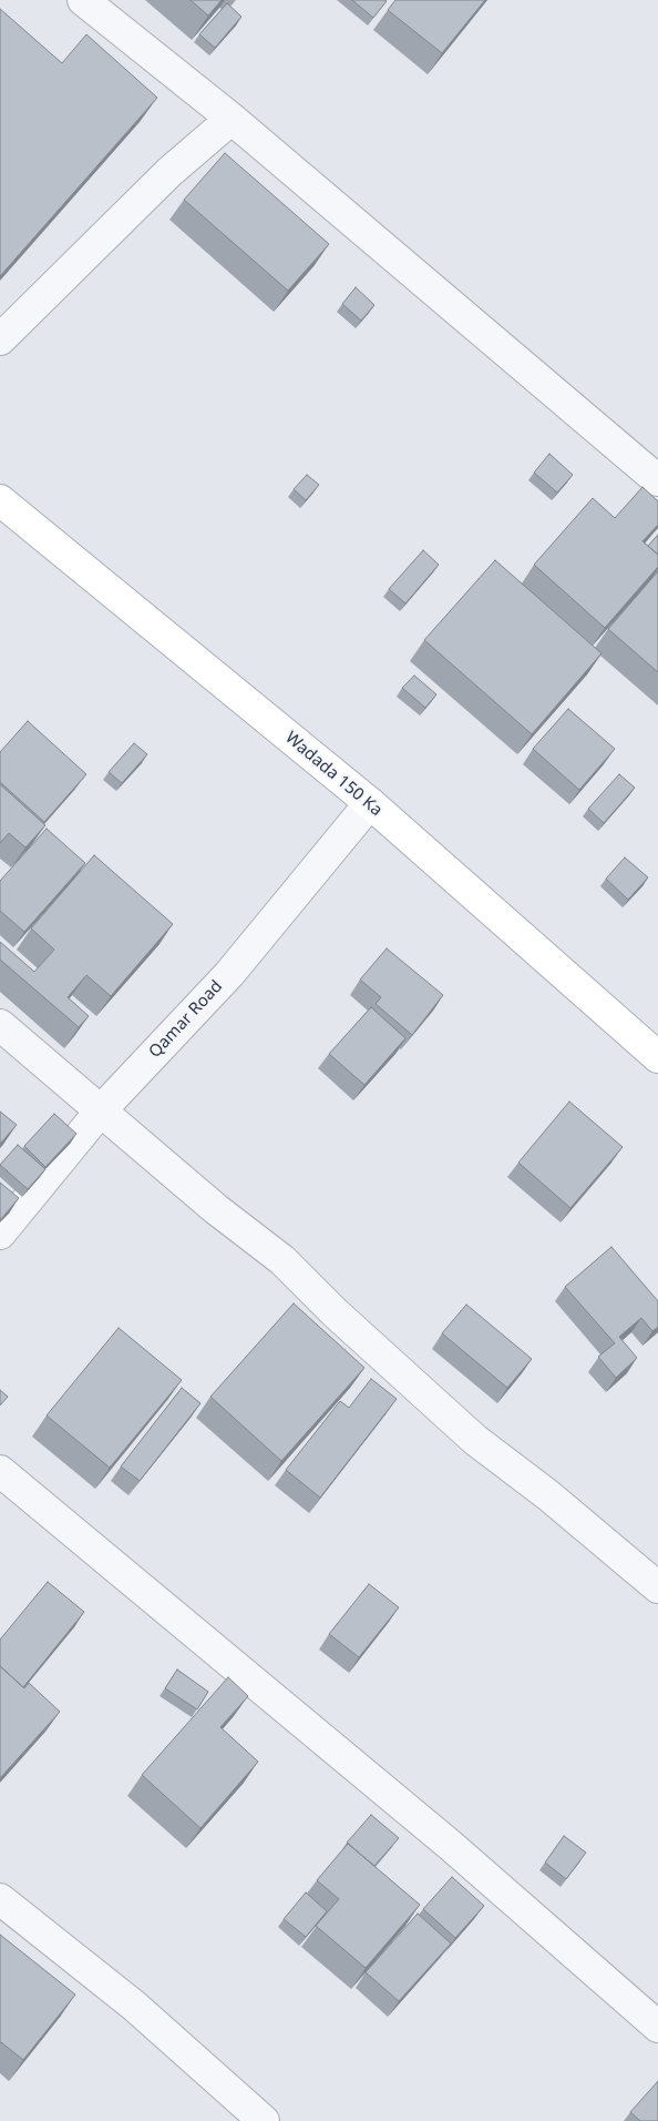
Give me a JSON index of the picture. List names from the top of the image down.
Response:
{
  "streets": {
    "street": ["Wadada 150 Ka", "Qamar Road"]
  },
  "crossings": [
    ["Wadada 150 Ka", "Qamar Road"]
  ]
}
